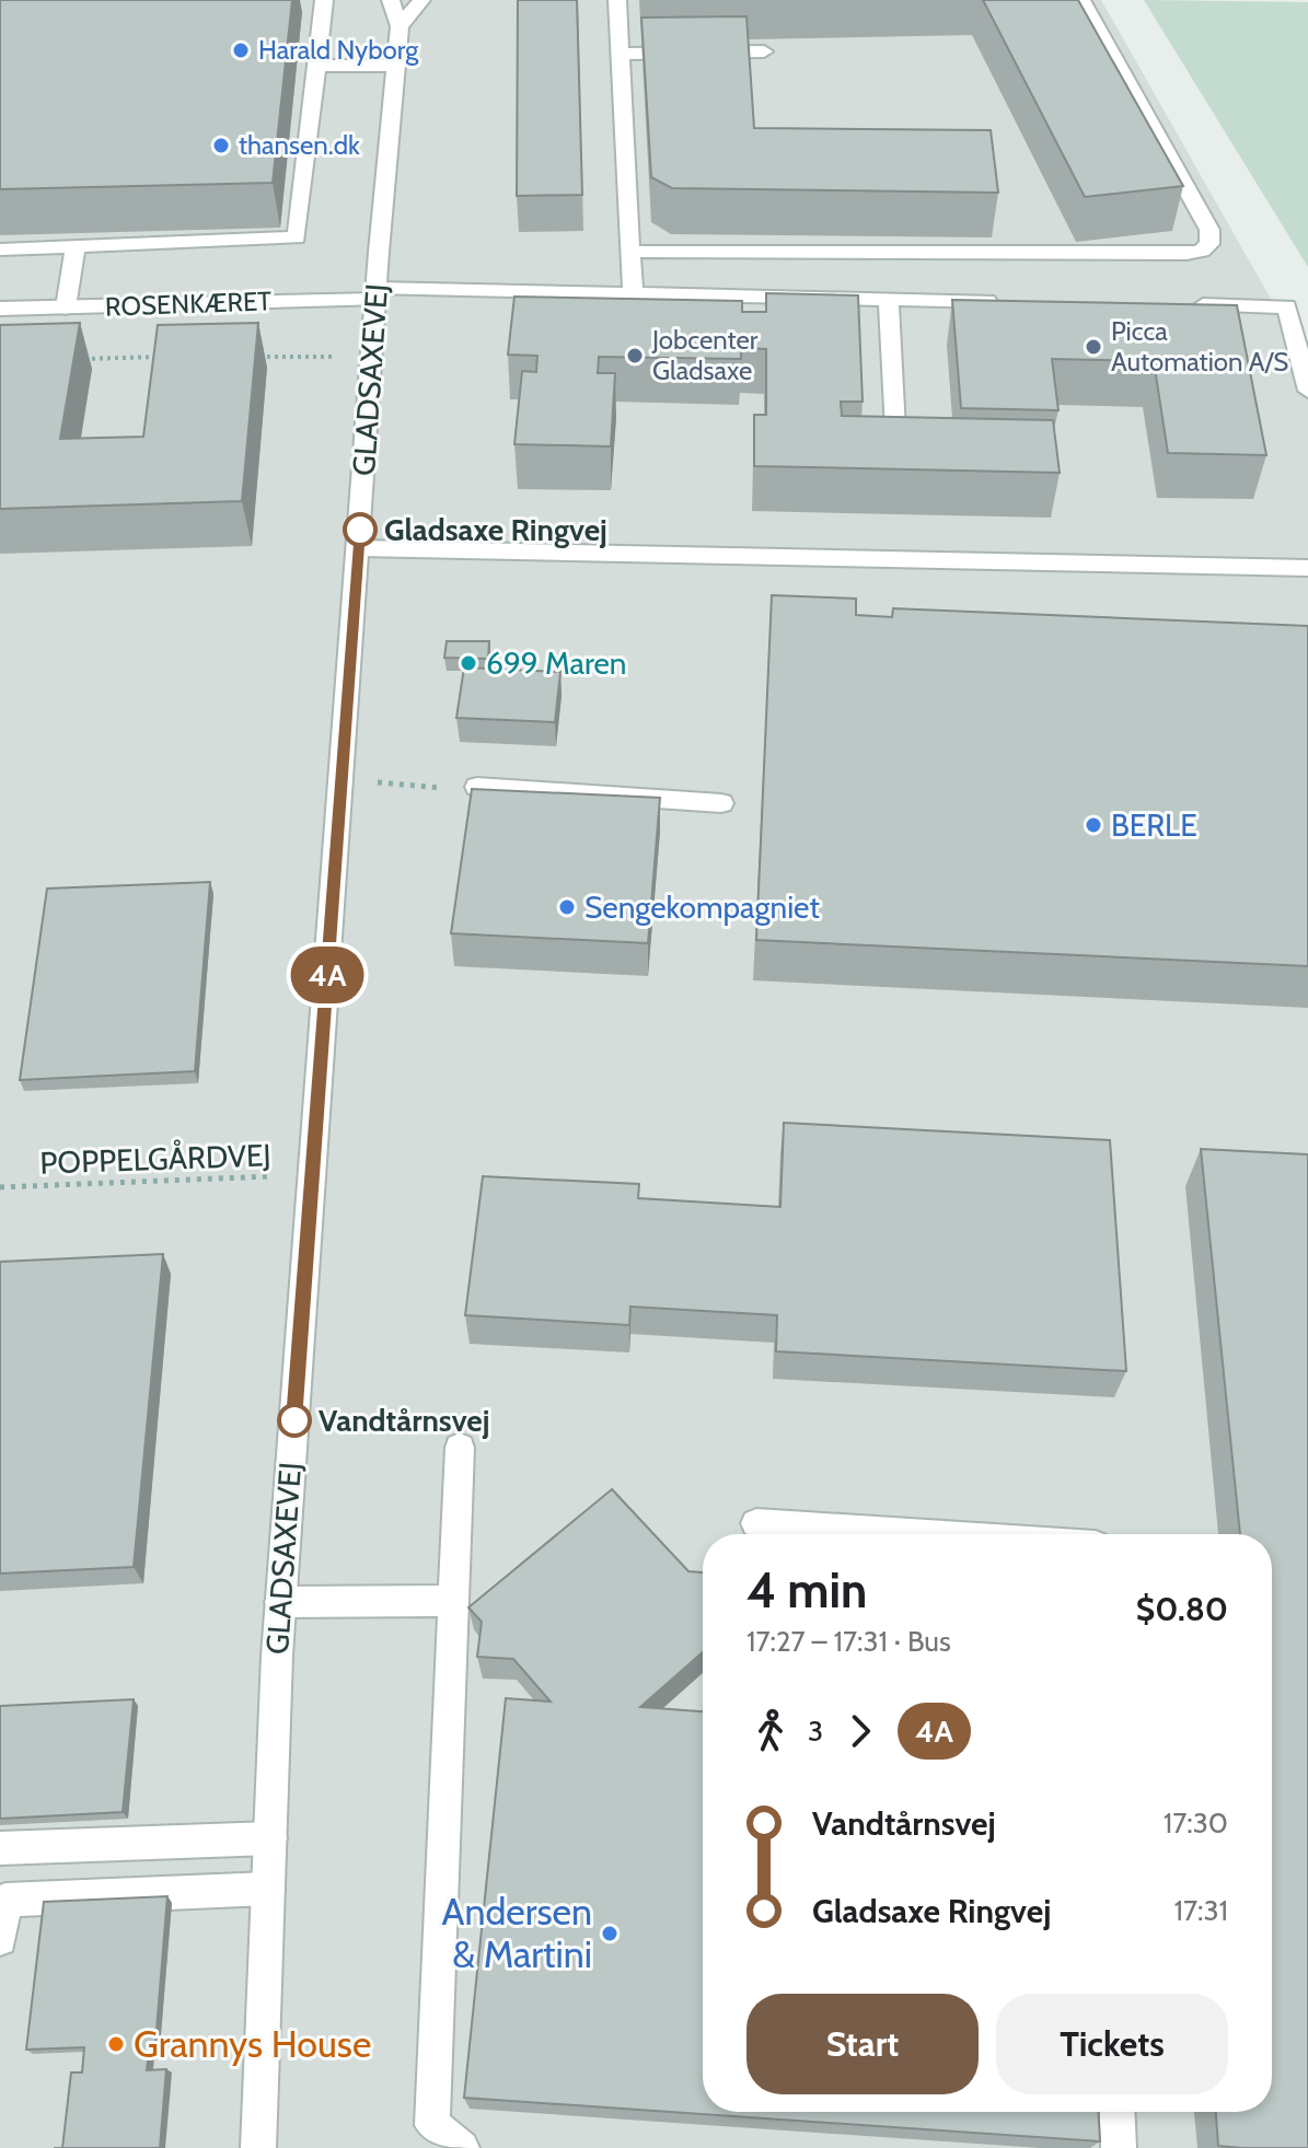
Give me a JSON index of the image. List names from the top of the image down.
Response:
{
  "streets": {
    "street": ["ROSENKÆRET", "GLADSAXEVEJ"],
    "path": ["POPPELGÅRDVEJ"]
  },
  "crossings": [
    ["ROSENKÆRET", "GLADSAXEVEJ"],
    ["GLADSAXEVEJ", "POPPELGÅRDVEJ"]
  ],
  "places": [
    "Harald Nyborg",
    "thansen.dk",
    "Picca Automation A/S",
    "Jobcenter Gladsaxe",
    "Gladsaxe Ringvej",
    "699 Maren",
    "BERLE",
    "Sengekompagniet",
    "Vandtårnsvej",
    "Andersen & Martini",
    "Grannys House"
  ],
  "lines": ["bus line 4A"],
  "page": {
    "on_map": "4A",
    "heading": ["4 min", "17:27 – 17:31 · Bus", "$0.80"],
    "legs": ["3", "4A"],
    "list": [
      {
        "name": "Vandtårnsvej",
        "value": "17:30"
      },
      {
        "name": "Gladsaxe Ringvej",
        "value": "17:31"
      }
    ],
    "buttons": ["Start", "Tickets"]
  }
}
